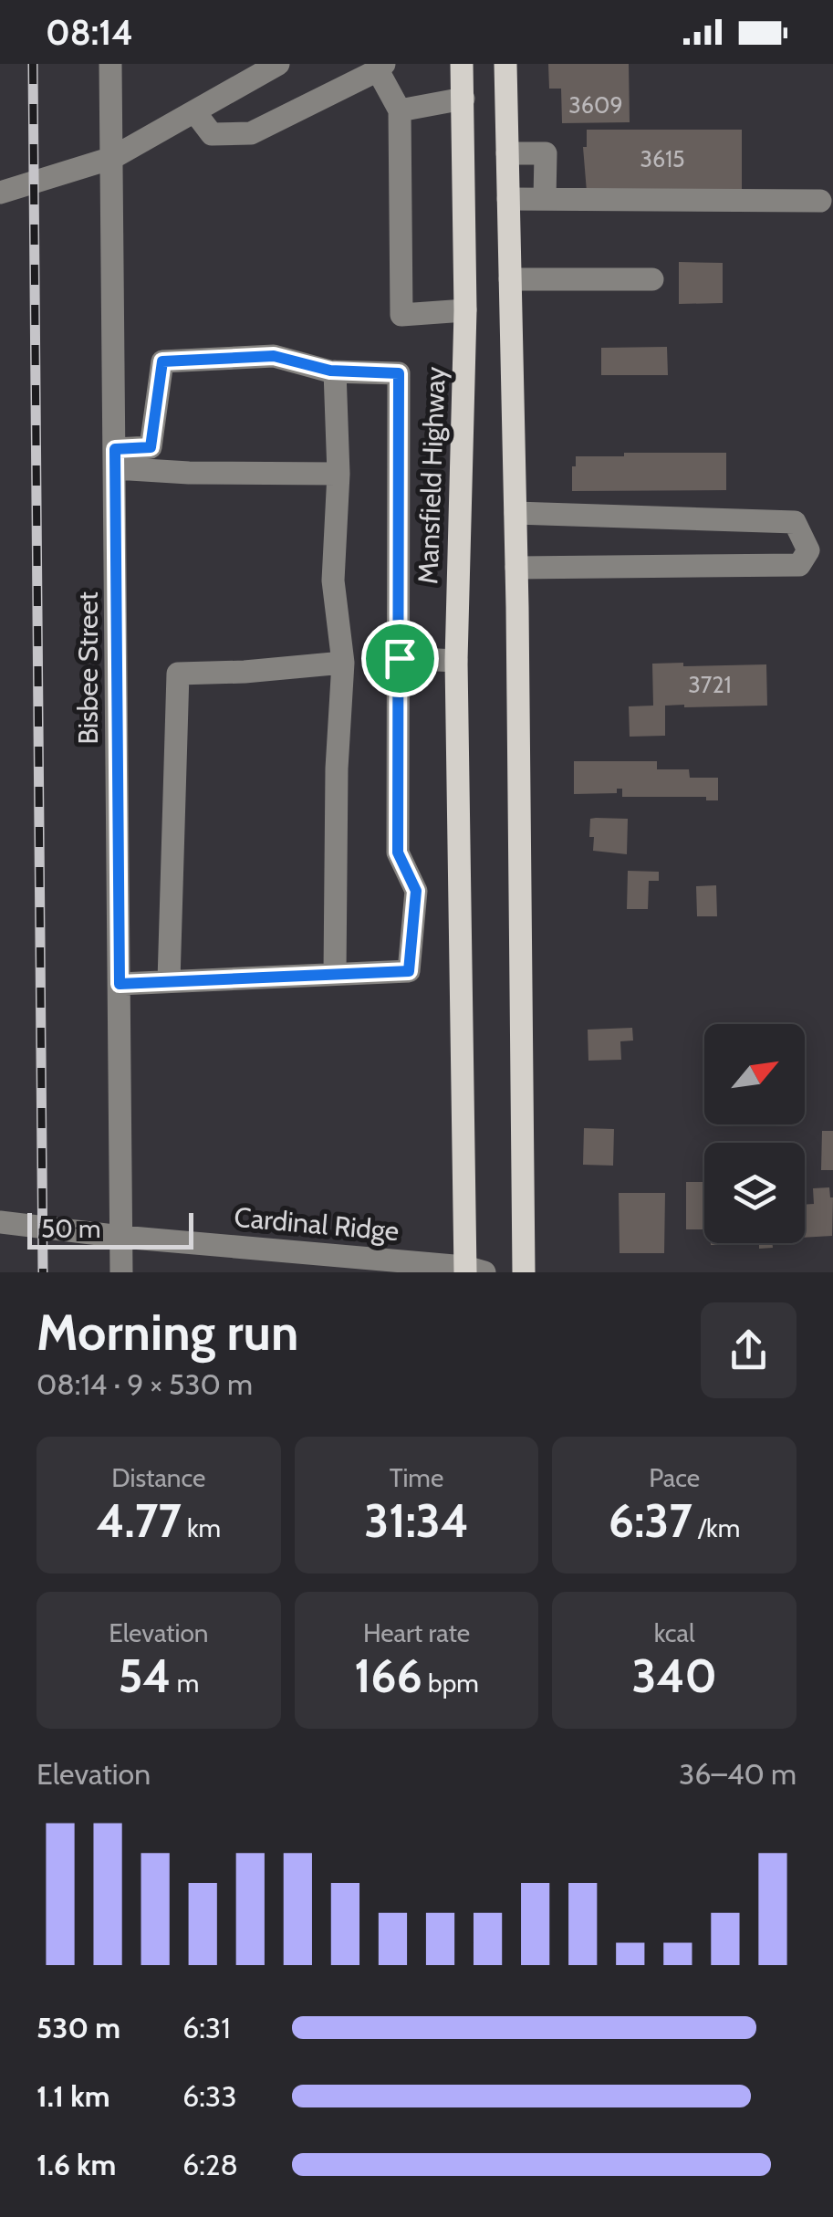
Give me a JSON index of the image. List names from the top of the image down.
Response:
{
  "streets": {
    "main road": ["Mansfield Highway"],
    "street": ["Bisbee Street", "Cardinal Ridge"]
  },
  "crossings": [
    ["Mansfield Highway", "Cardinal Ridge"],
    ["Bisbee Street", "Cardinal Ridge"]
  ],
  "house_numbers": ["3609", "3615", "3721"],
  "scale_bar": "50 m",
  "north": "top right",
  "page": {
    "status": "08:14",
    "scale": "50 m",
    "heading": ["Morning run", "08:14 · 9 × 530 m"],
    "stats": [
      ["Distance", "4.77 km"],
      ["Time", "31:34"],
      ["Pace", "6:37 /km"],
      ["Elevation", "54 m"],
      ["Heart rate", "166 bpm"],
      ["kcal", "340"]
    ],
    "chart": ["Elevation", "36–40 m"],
    "list": [
      {
        "name": "530 m",
        "note": "6:31"
      },
      {
        "name": "1.1 km",
        "note": "6:33"
      },
      {
        "name": "1.6 km",
        "note": "6:28"
      }
    ]
  }
}
